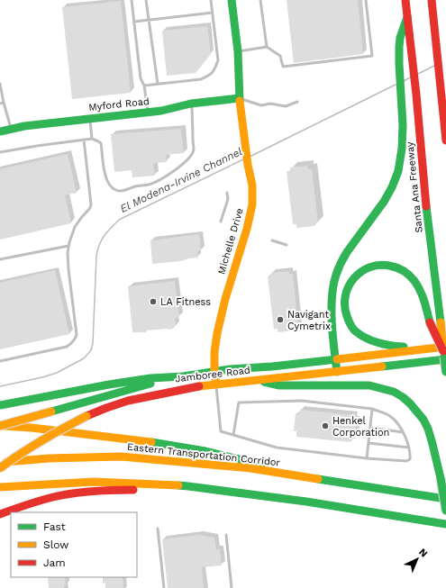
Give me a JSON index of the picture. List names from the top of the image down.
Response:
{
  "streets": {
    "main road": [
      "Myford Road",
      "Santa Ana Freeway",
      "Michelle Drive",
      "Jamboree Road",
      "Eastern Transportation Corridor"
    ]
  },
  "crossings": [
    ["Myford Road", "Michelle Drive"],
    ["Santa Ana Freeway", "Jamboree Road"],
    ["Michelle Drive", "Jamboree Road"]
  ],
  "water": ["El Modena-Irvine Channel"],
  "places": ["LA Fitness", "Navigant Cymetrix", "Henkel Corporation"],
  "legend": ["Fast", "Slow", "Jam"],
  "north": "top right"
}
